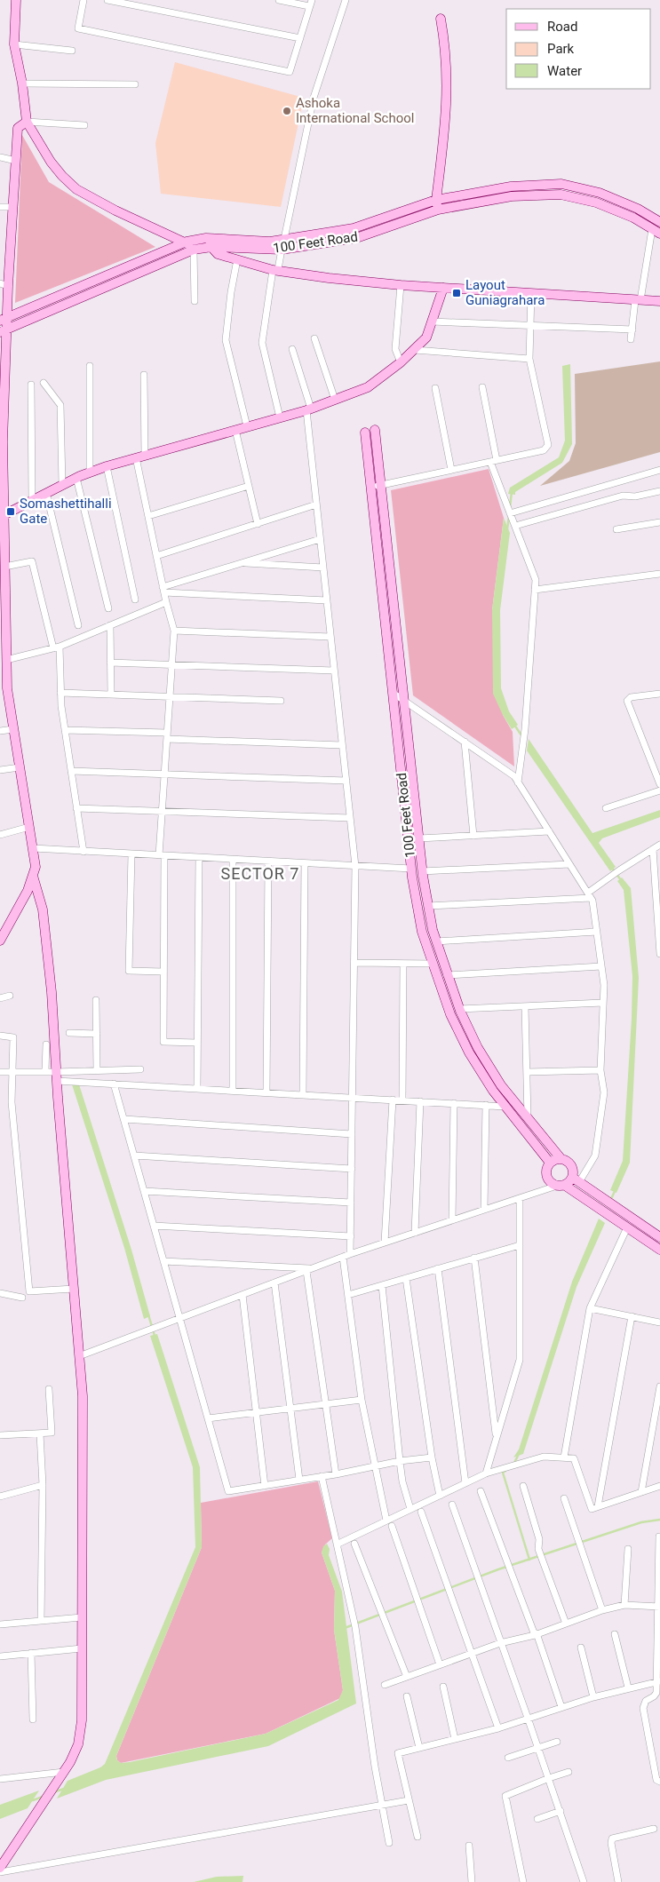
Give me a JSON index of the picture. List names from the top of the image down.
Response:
{
  "streets": {
    "street": ["100 Feet Road"]
  },
  "districts": ["SECTOR 7"],
  "places": {
    "other": ["Ashoka International School"],
    "transit": ["Layout Guniagrahara", "Somashettihalli Gate"]
  },
  "legend": ["Road", "Park", "Water"]
}
